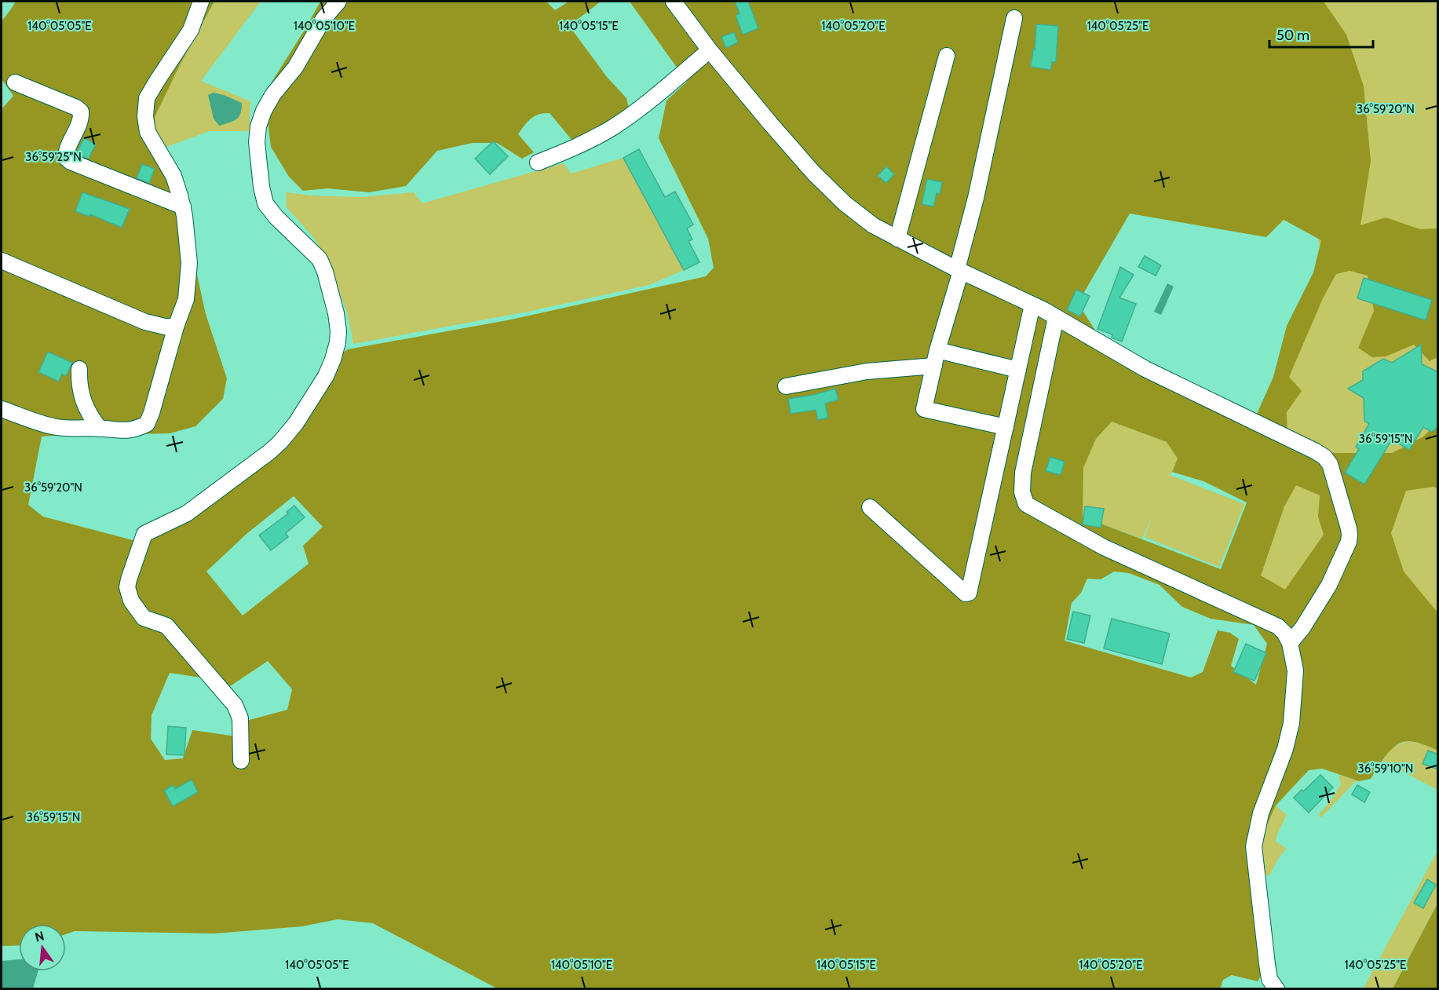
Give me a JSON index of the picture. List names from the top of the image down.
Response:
{
  "scale_bar": "50 m",
  "north": "top",
  "coordinates": [
    "140°05'05\"E",
    "140°05'10\"E",
    "140°05'20\"E",
    "140°05'25\"E",
    "140°05'15\"E",
    "36°59'20\"N",
    "36°59'25\"N",
    "36°59'15\"N",
    "36°59'10\"N"
  ]
}
